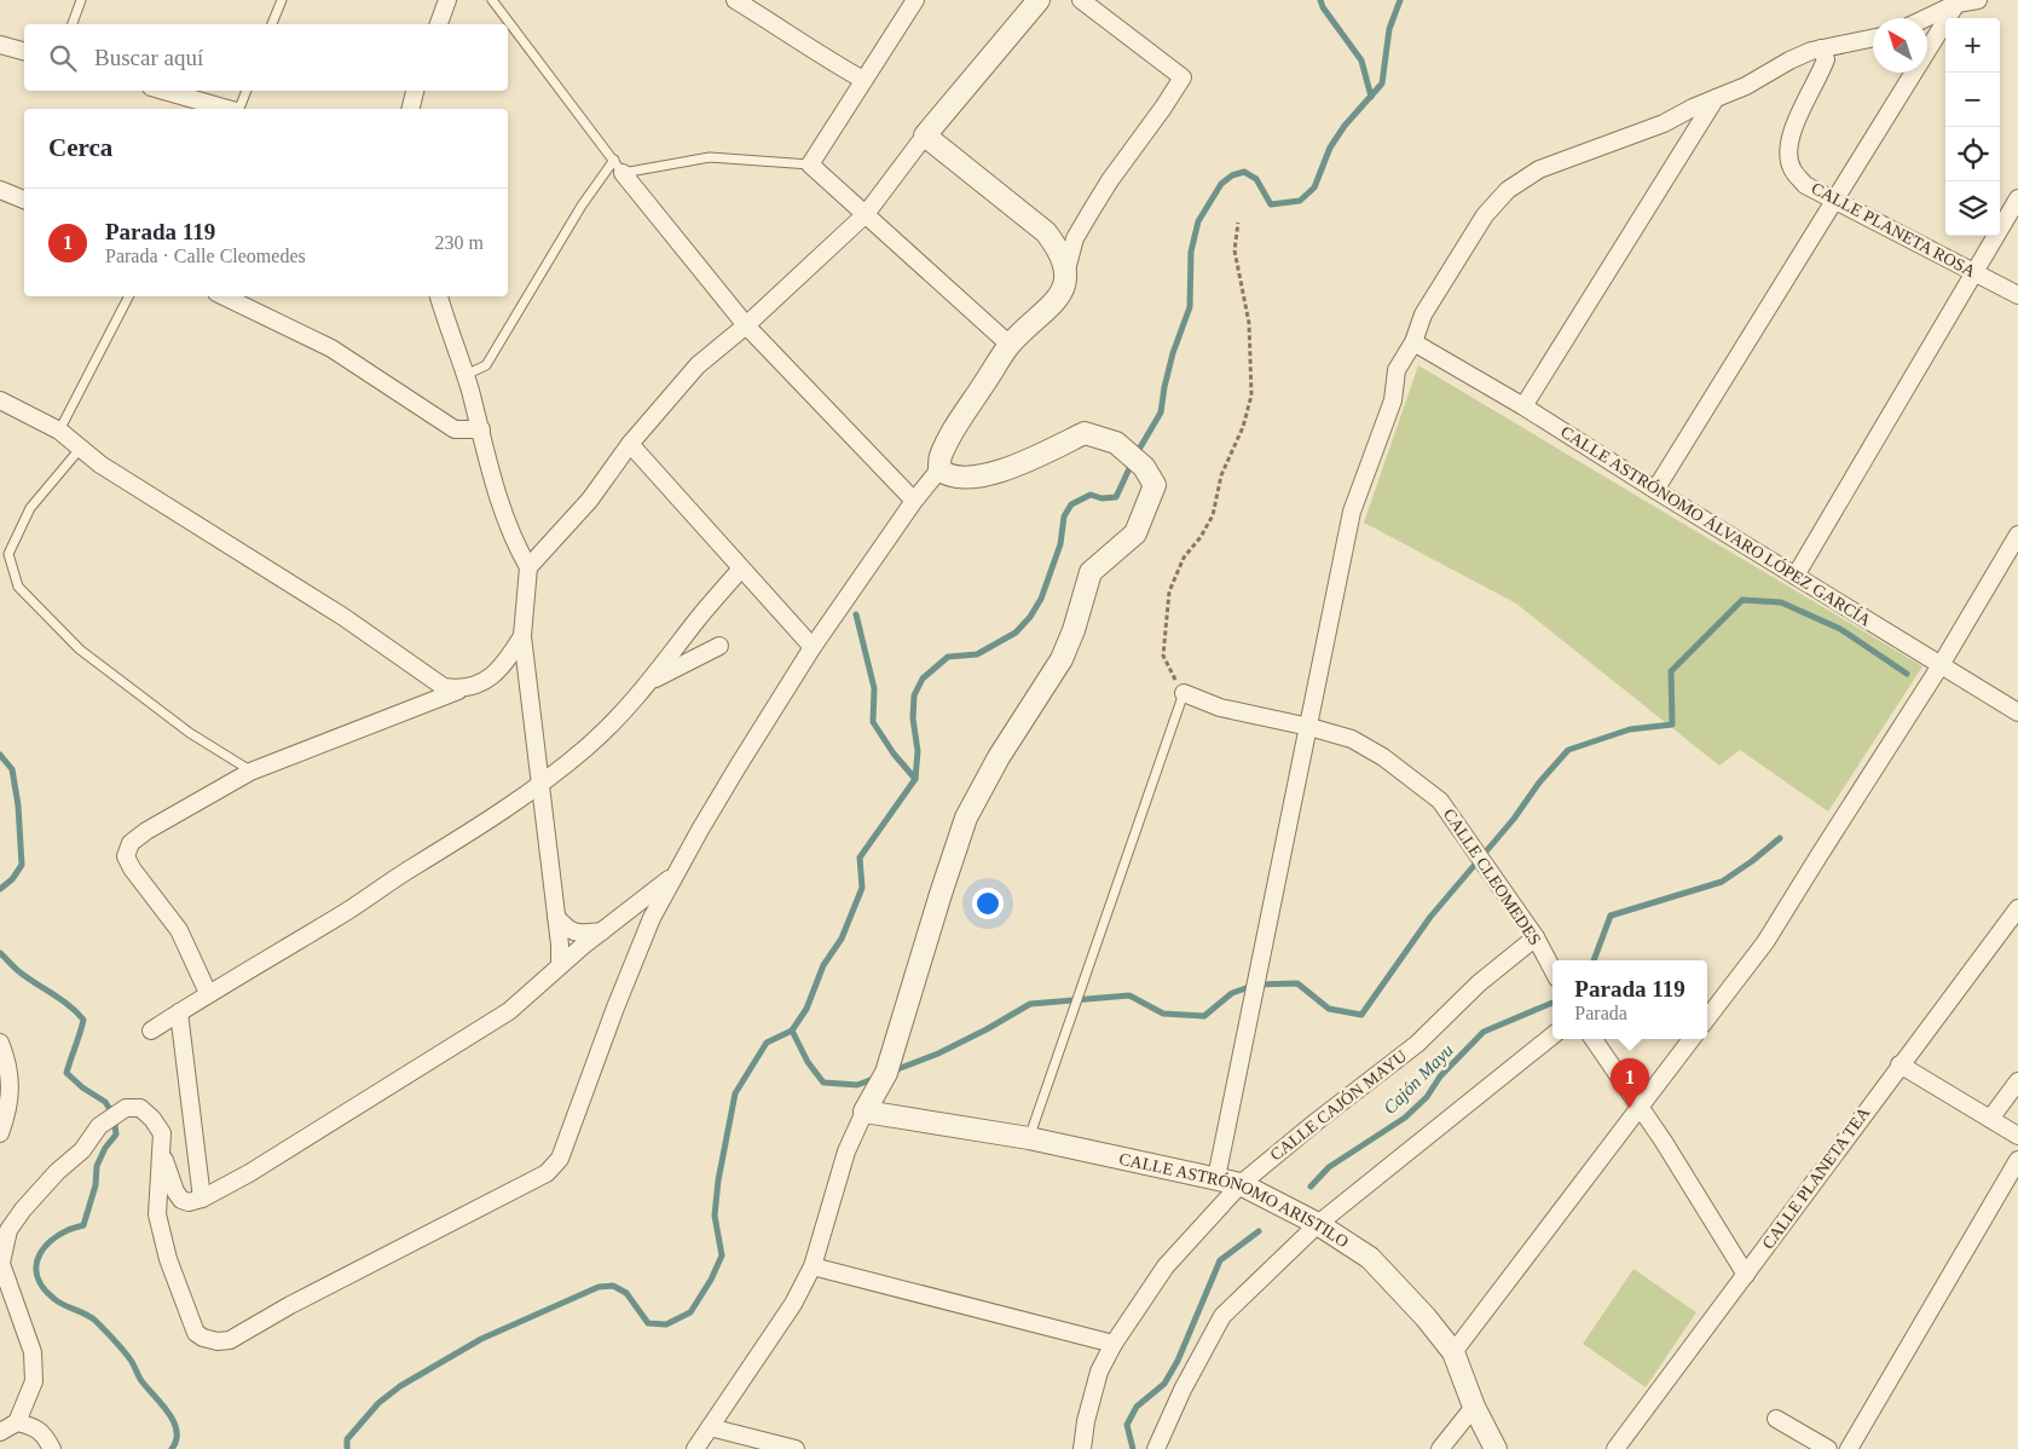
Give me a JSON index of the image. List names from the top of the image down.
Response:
{
  "streets": {
    "street": [
      "CALLE PLANETA ROSA",
      "CALLE ASTRÓNOMO ÁLVARO LÓPEZ GARCÍA",
      "CALLE CLEOMEDES",
      "CALLE CAJÓN MAYU",
      "CALLE PLANETA TEA",
      "CALLE ASTRÓNOMO ARISTILO"
    ]
  },
  "crossings": [
    ["CALLE CLEOMEDES", "CALLE CAJÓN MAYU"],
    ["CALLE CAJÓN MAYU", "CALLE ASTRÓNOMO ARISTILO"]
  ],
  "water": ["Cajón Mayu"],
  "north": "top left",
  "page": {
    "map_buttons": ["+", "−"],
    "search": "Buscar aquí",
    "heading": "Cerca",
    "list": [
      {
        "mark": "1",
        "name": "Parada 119",
        "note": "Parada · Calle Cleomedes",
        "value": "230 m"
      }
    ],
    "popup": ["Parada 119", "Parada"],
    "pins": "1"
  }
}
